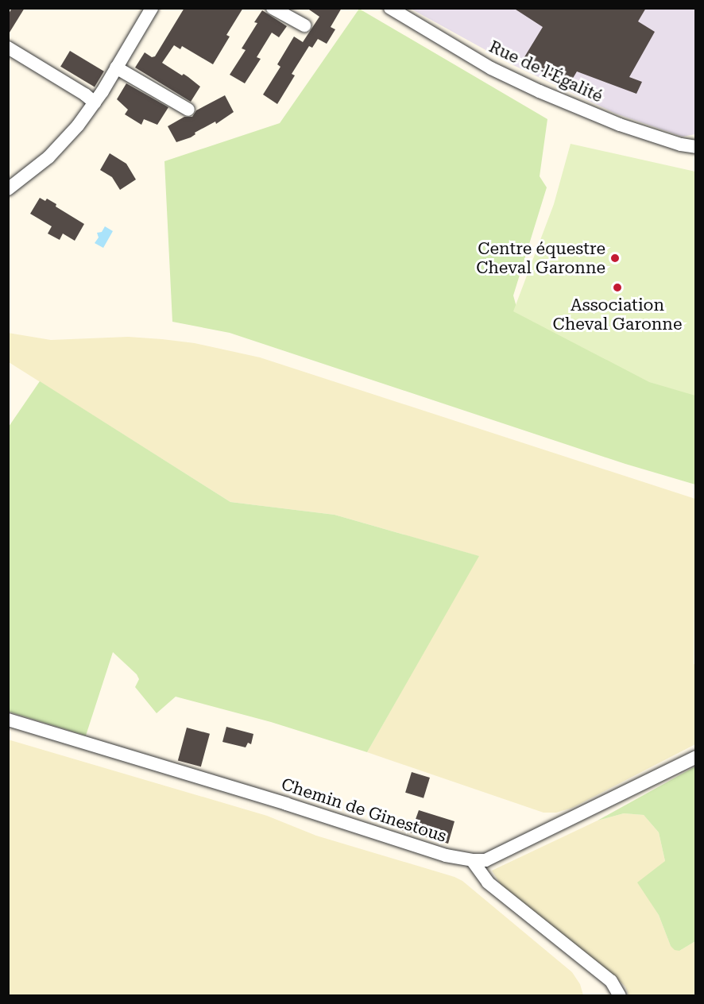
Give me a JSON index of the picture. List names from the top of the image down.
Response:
{
  "streets": {
    "street": ["Rue de l'Égalité", "Chemin de Ginestous"]
  },
  "places": ["Centre équestre Cheval Garonne", "Association Cheval Garonne"]
}
